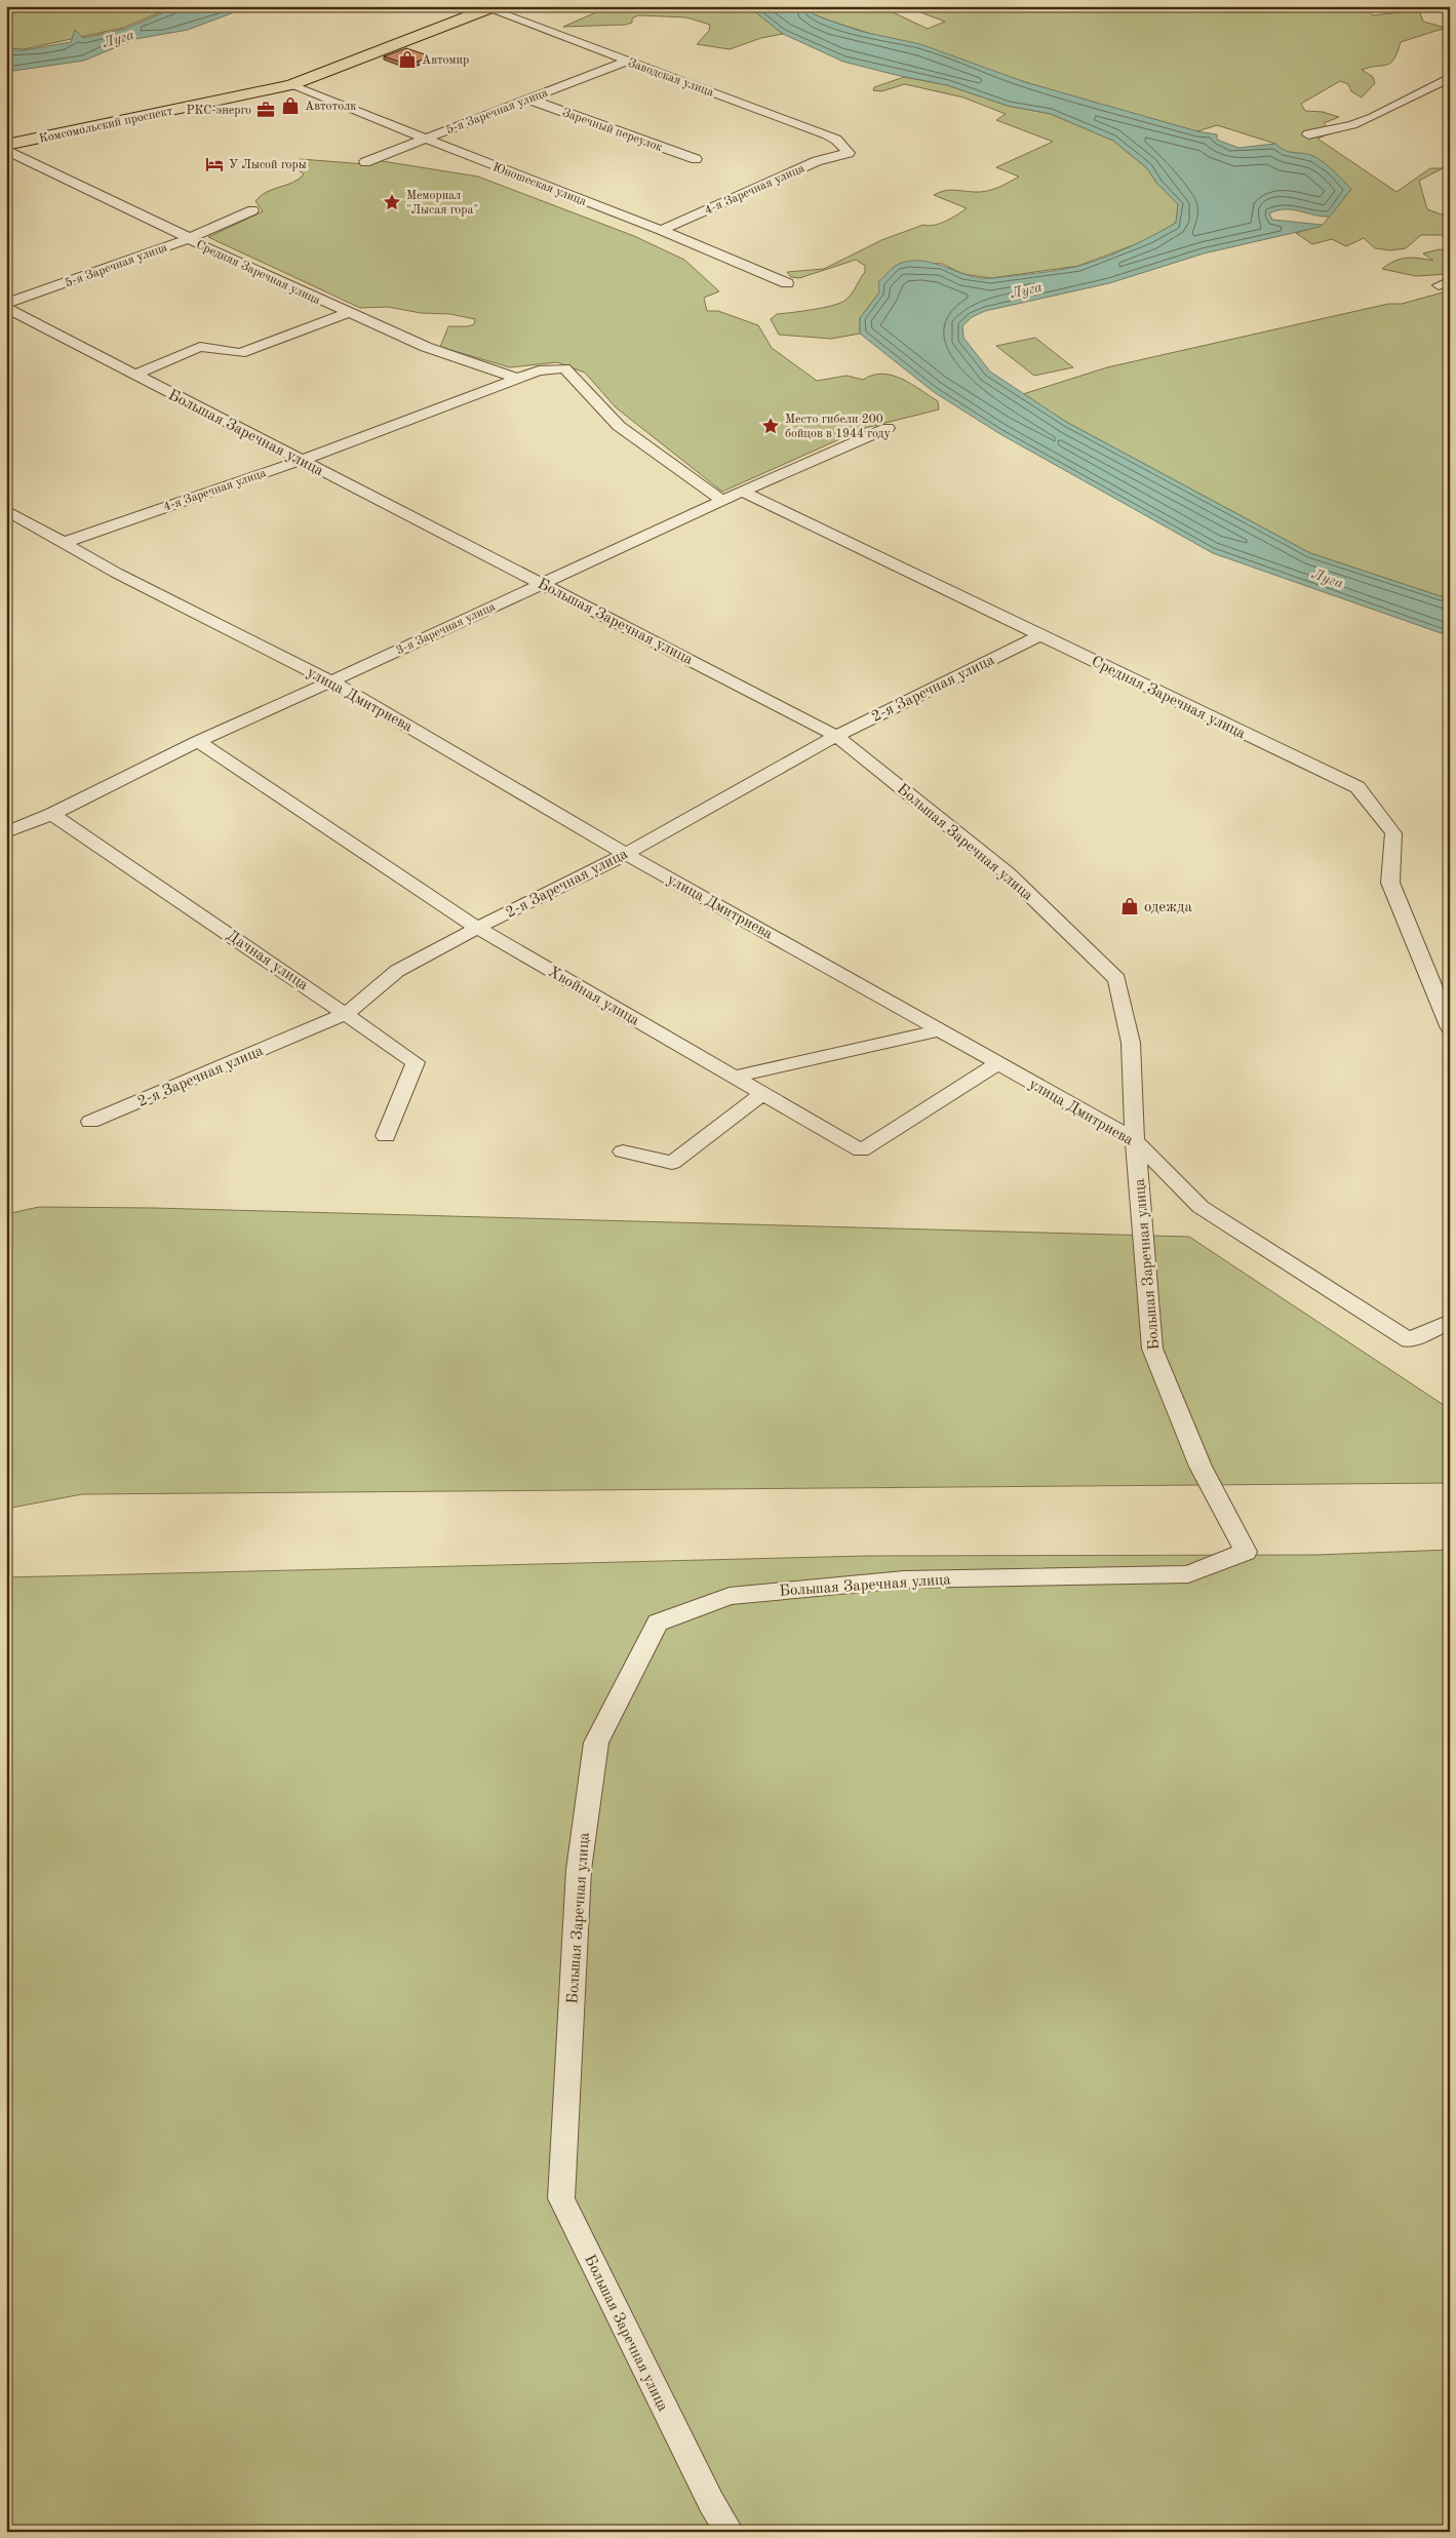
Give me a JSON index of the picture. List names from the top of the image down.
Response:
{
  "streets": {
    "main road": ["Комсомольский проспект"],
    "street": [
      "Заводская улица",
      "5-я Заречная улица",
      "Заречный переулок",
      "Юношеская улица",
      "4-я Заречная улица",
      "Средняя Заречная улица",
      "Большая Заречная улица",
      "3-я Заречная улица",
      "2-я Заречная улица",
      "улица Дмитриева",
      "Дачная улица",
      "Хвойная улица"
    ]
  },
  "crossings": [
    ["Заводская улица", "5-я Заречная улица"],
    ["Заводская улица", "Комсомольский проспект"],
    ["Заводская улица", "4-я Заречная улица"],
    ["5-я Заречная улица", "Заречный переулок"],
    ["5-я Заречная улица", "Юношеская улица"],
    ["5-я Заречная улица", "Средняя Заречная улица"],
    ["5-я Заречная улица", "Большая Заречная улица"],
    ["Комсомольский проспект", "Юношеская улица"],
    ["Юношеская улица", "4-я Заречная улица"],
    ["4-я Заречная улица", "Средняя Заречная улица"],
    ["4-я Заречная улица", "Большая Заречная улица"],
    ["4-я Заречная улица", "3-я Заречная улица"],
    ["4-я Заречная улица", "улица Дмитриева"],
    ["Средняя Заречная улица", "3-я Заречная улица"],
    ["Средняя Заречная улица", "2-я Заречная улица"],
    ["Большая Заречная улица", "3-я Заречная улица"],
    ["Большая Заречная улица", "2-я Заречная улица"],
    ["Большая Заречная улица", "улица Дмитриева"],
    ["3-я Заречная улица", "улица Дмитриева"],
    ["3-я Заречная улица", "Дачная улица"],
    ["3-я Заречная улица", "Хвойная улица"],
    ["2-я Заречная улица", "улица Дмитриева"],
    ["2-я Заречная улица", "Дачная улица"],
    ["2-я Заречная улица", "Хвойная улица"],
    ["улица Дмитриева", "Хвойная улица"]
  ],
  "water": ["Луга"],
  "places": {
    "shop": ["Автомир", "Автотолк", "одежда"],
    "office": ["РКС-энерго"],
    "hotel": ["У Лысой горы"],
    "place": ["Мемориал \"Лысая гора\"", "Место гибели 200 бойцов в 1944 году"]
  }
}
